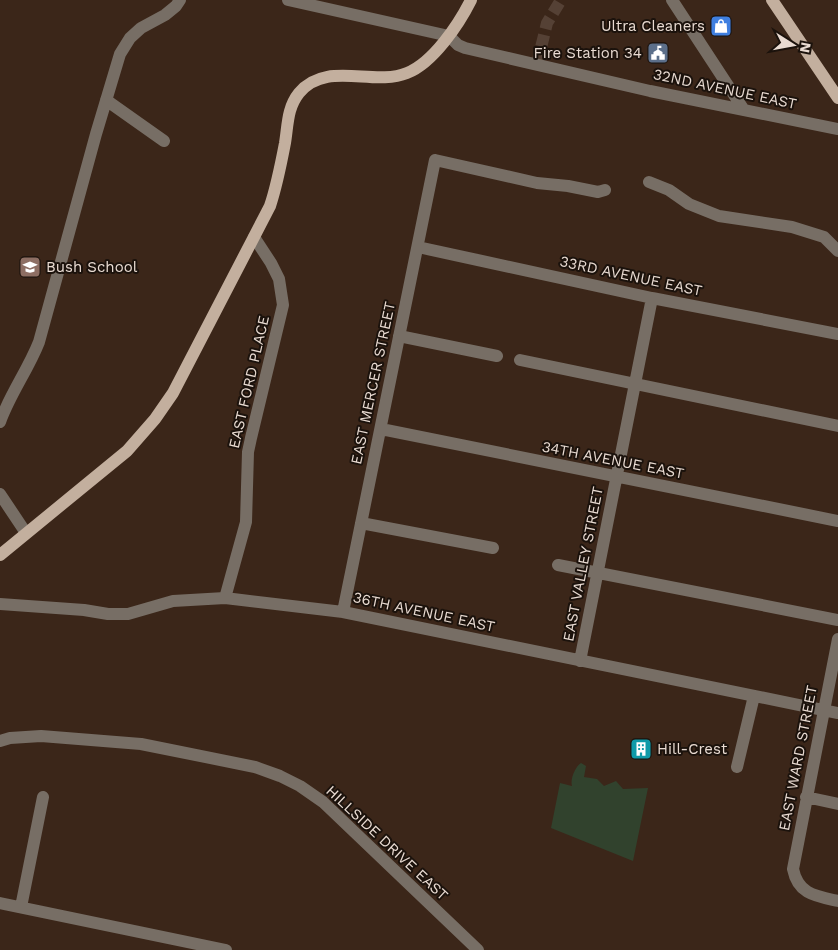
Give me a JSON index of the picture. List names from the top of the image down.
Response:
{
  "streets": {
    "street": [
      "32ND AVENUE EAST",
      "33RD AVENUE EAST",
      "EAST FORD PLACE",
      "EAST MERCER STREET",
      "34TH AVENUE EAST",
      "EAST VALLEY STREET",
      "36TH AVENUE EAST",
      "EAST WARD STREET",
      "HILLSIDE DRIVE EAST"
    ]
  },
  "crossings": [
    ["33RD AVENUE EAST", "EAST MERCER STREET"],
    ["33RD AVENUE EAST", "EAST VALLEY STREET"],
    ["EAST FORD PLACE", "36TH AVENUE EAST"],
    ["EAST MERCER STREET", "34TH AVENUE EAST"],
    ["EAST MERCER STREET", "36TH AVENUE EAST"],
    ["34TH AVENUE EAST", "EAST VALLEY STREET"],
    ["EAST VALLEY STREET", "36TH AVENUE EAST"],
    ["36TH AVENUE EAST", "EAST WARD STREET"]
  ],
  "places": {
    "shop": ["Ultra Cleaners"],
    "public building": ["Fire Station 34"],
    "school or university": ["Bush School"],
    "building": ["Hill-Crest"]
  },
  "north": "right"
}
